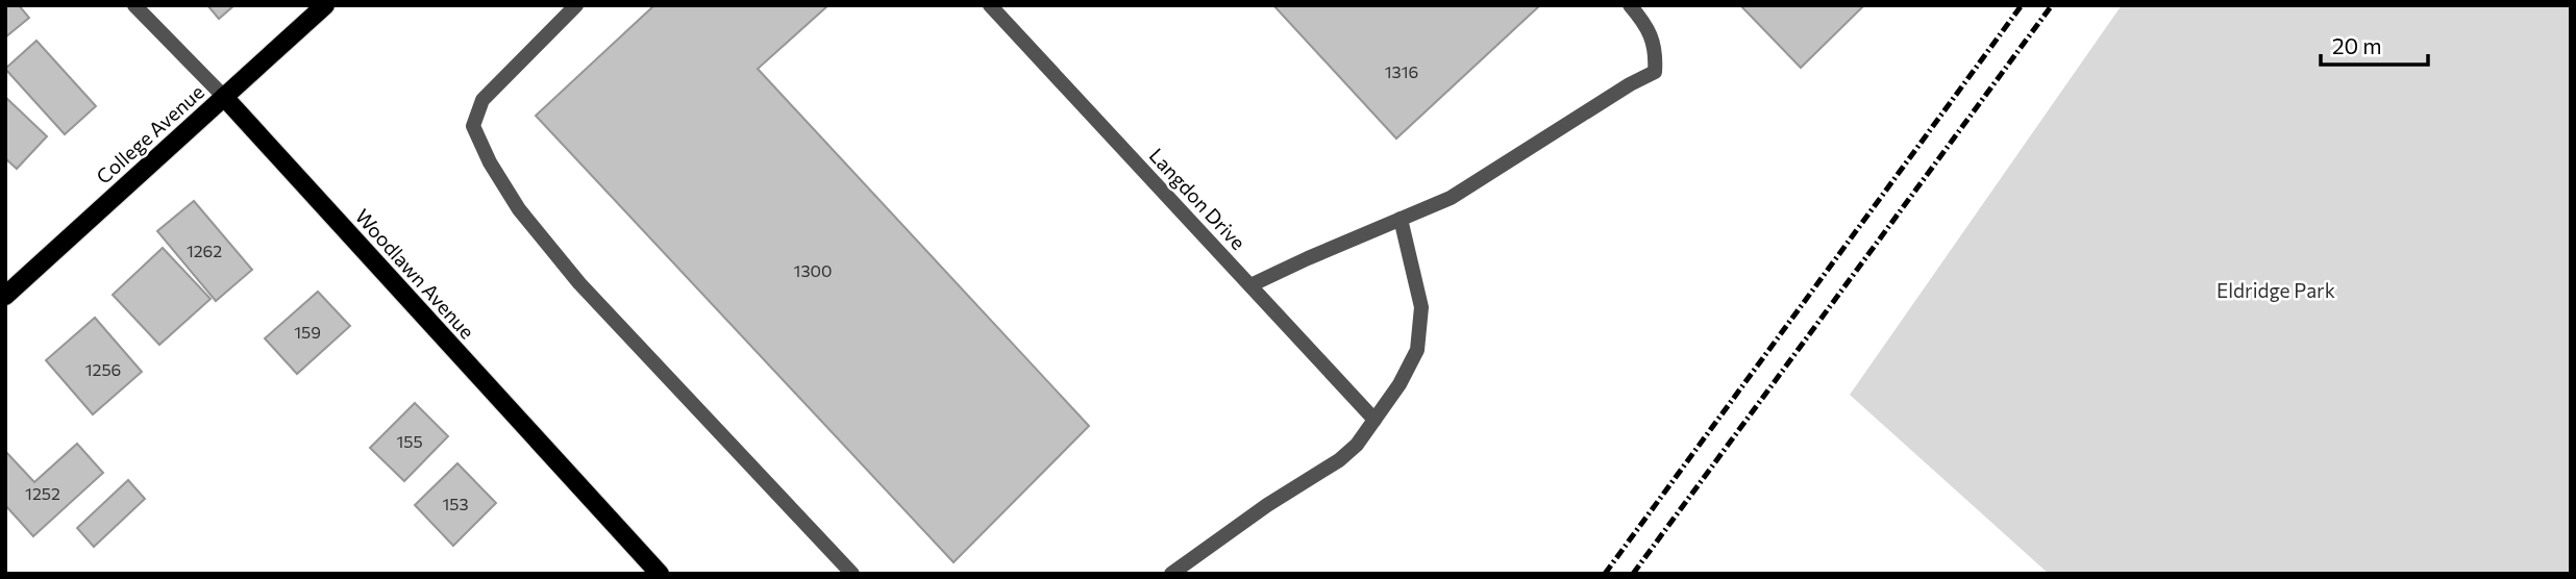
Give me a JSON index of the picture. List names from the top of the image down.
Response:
{
  "streets": {
    "main road": ["College Avenue", "Woodlawn Avenue"],
    "street": ["Langdon Drive"]
  },
  "crossings": [
    ["College Avenue", "Woodlawn Avenue"]
  ],
  "parks": ["Eldridge Park"],
  "house_numbers": [
    "1316",
    "1262",
    "1300",
    "159",
    "1256",
    "155",
    "1252",
    "153"
  ],
  "scale_bar": "20 m"
}
